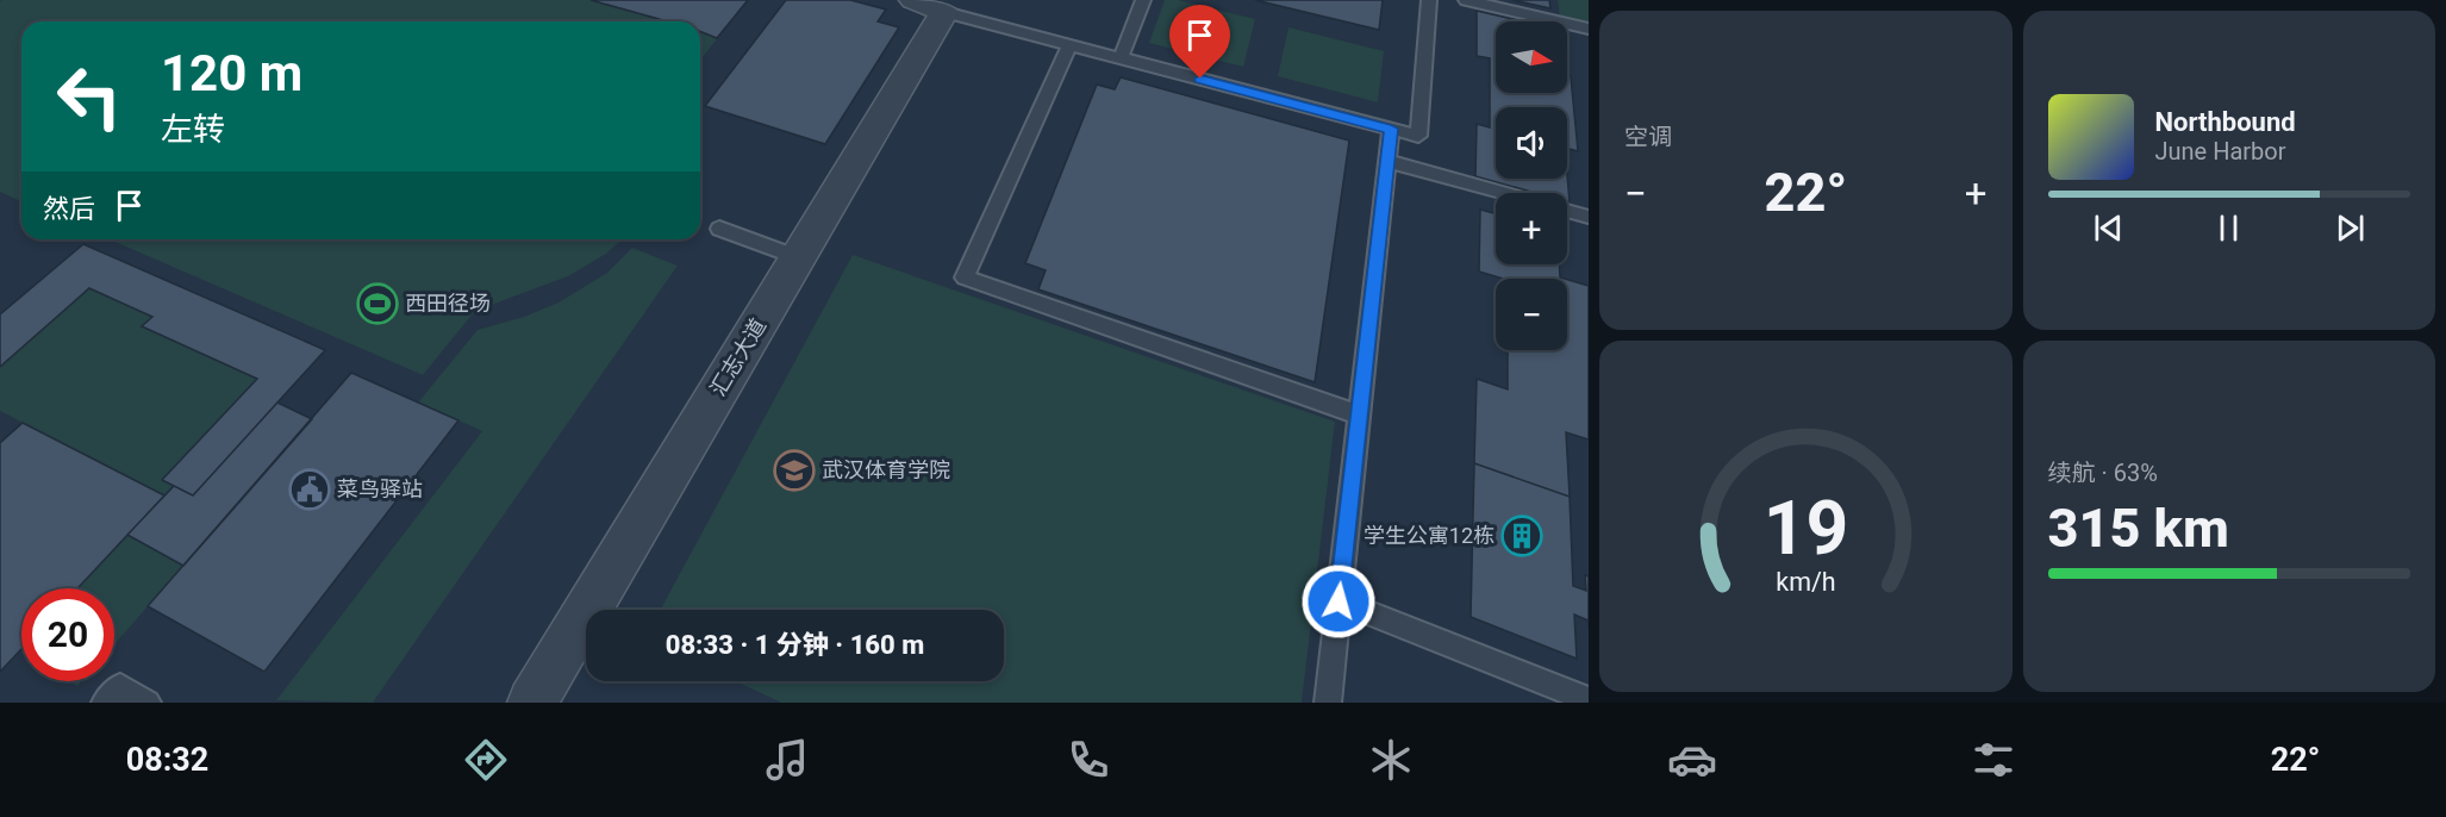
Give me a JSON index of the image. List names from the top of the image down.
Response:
{
  "streets": {
    "street": ["汇志大道"]
  },
  "places": {
    "sports": ["西田径场"],
    "school or university": ["武汉体育学院"],
    "public building": ["菜鸟驿站"],
    "building": ["学生公寓12栋"]
  },
  "north": "right",
  "page": {
    "tile": [
      "空调",
      ["续航 · 63%", "315 km"]
    ],
    "map_buttons": ["+", "−"],
    "turn": ["120 m", "左转"],
    "song": ["Northbound", "June Harbor"],
    "heat": ["−", "22°", "+"],
    "then": "然后",
    "limit": "20",
    "trip": "08:33 · 1 分钟 · 160 m",
    "tabs": ["08:32", "22°"],
    "gauge": ["19", "km/h"]
  }
}
